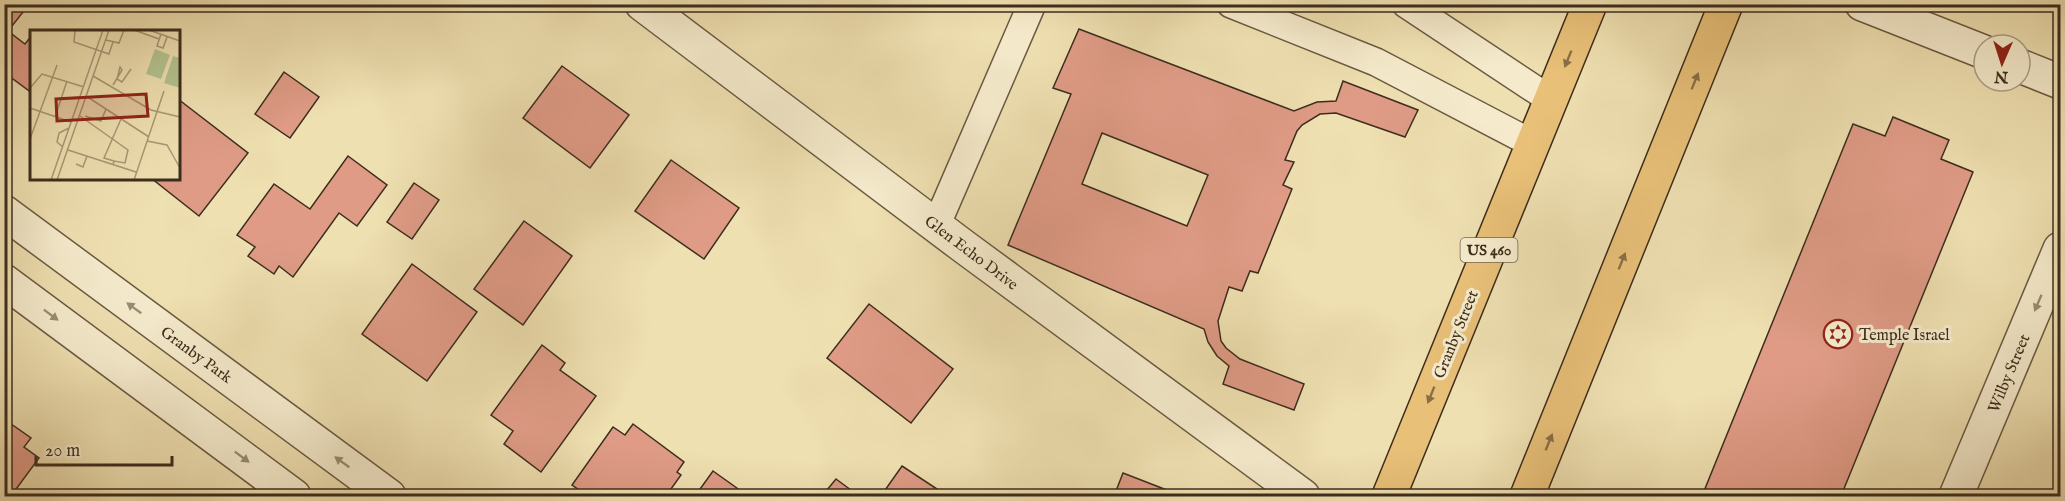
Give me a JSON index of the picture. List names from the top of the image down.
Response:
{
  "streets": {
    "main road": ["US 460", "Granby Street"],
    "street": ["Glen Echo Drive", "Granby Park", "Wilby Street"]
  },
  "one_way": ["Wilby Street"],
  "places": {
    "synagogue": ["Temple Israel"]
  },
  "scale_bar": "20 m",
  "north": "bottom"
}
